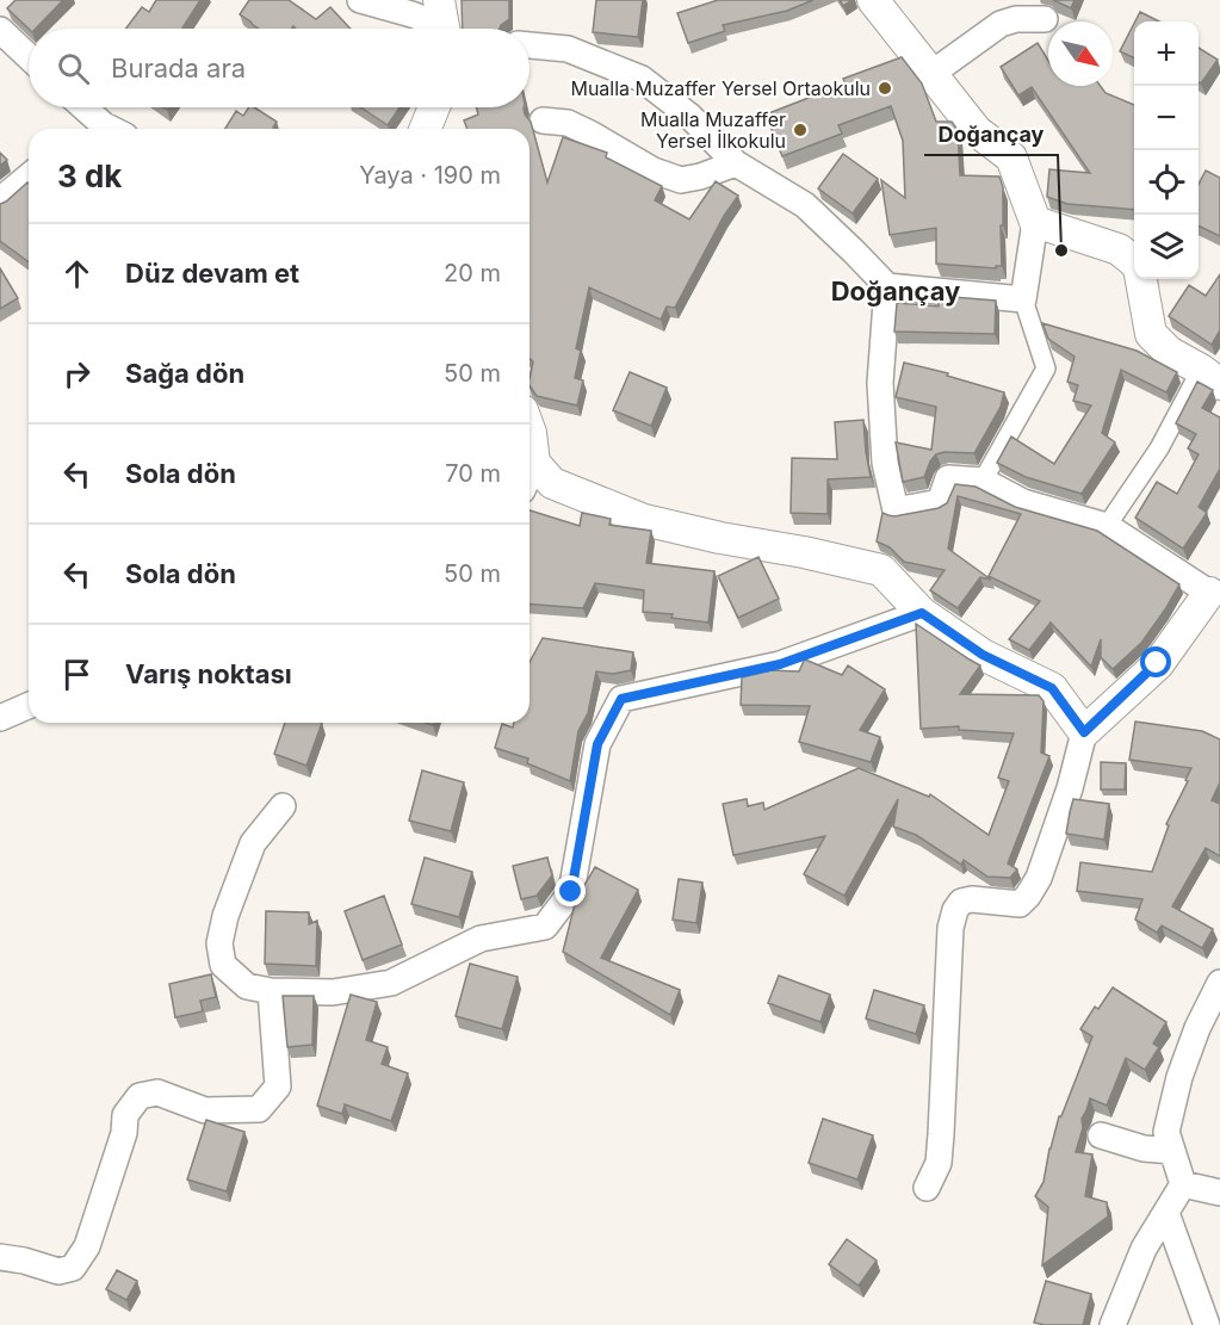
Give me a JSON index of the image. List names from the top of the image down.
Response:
{
  "districts": ["Doğançay"],
  "places": ["Mualla Muzaffer Yersel Ortaokulu", "Mualla Muzaffer Yersel İlkokulu", "Doğançay"],
  "north": "bottom right",
  "page": {
    "map_buttons": ["+", "−"],
    "search": "Burada ara",
    "heading": ["3 dk", "Yaya · 190 m"],
    "list": [
      ["Düz devam et", "20 m"],
      ["Sağa dön", "50 m"],
      ["Sola dön", "70 m"],
      ["Sola dön", "50 m"],
      "Varış noktası"
    ]
  }
}
